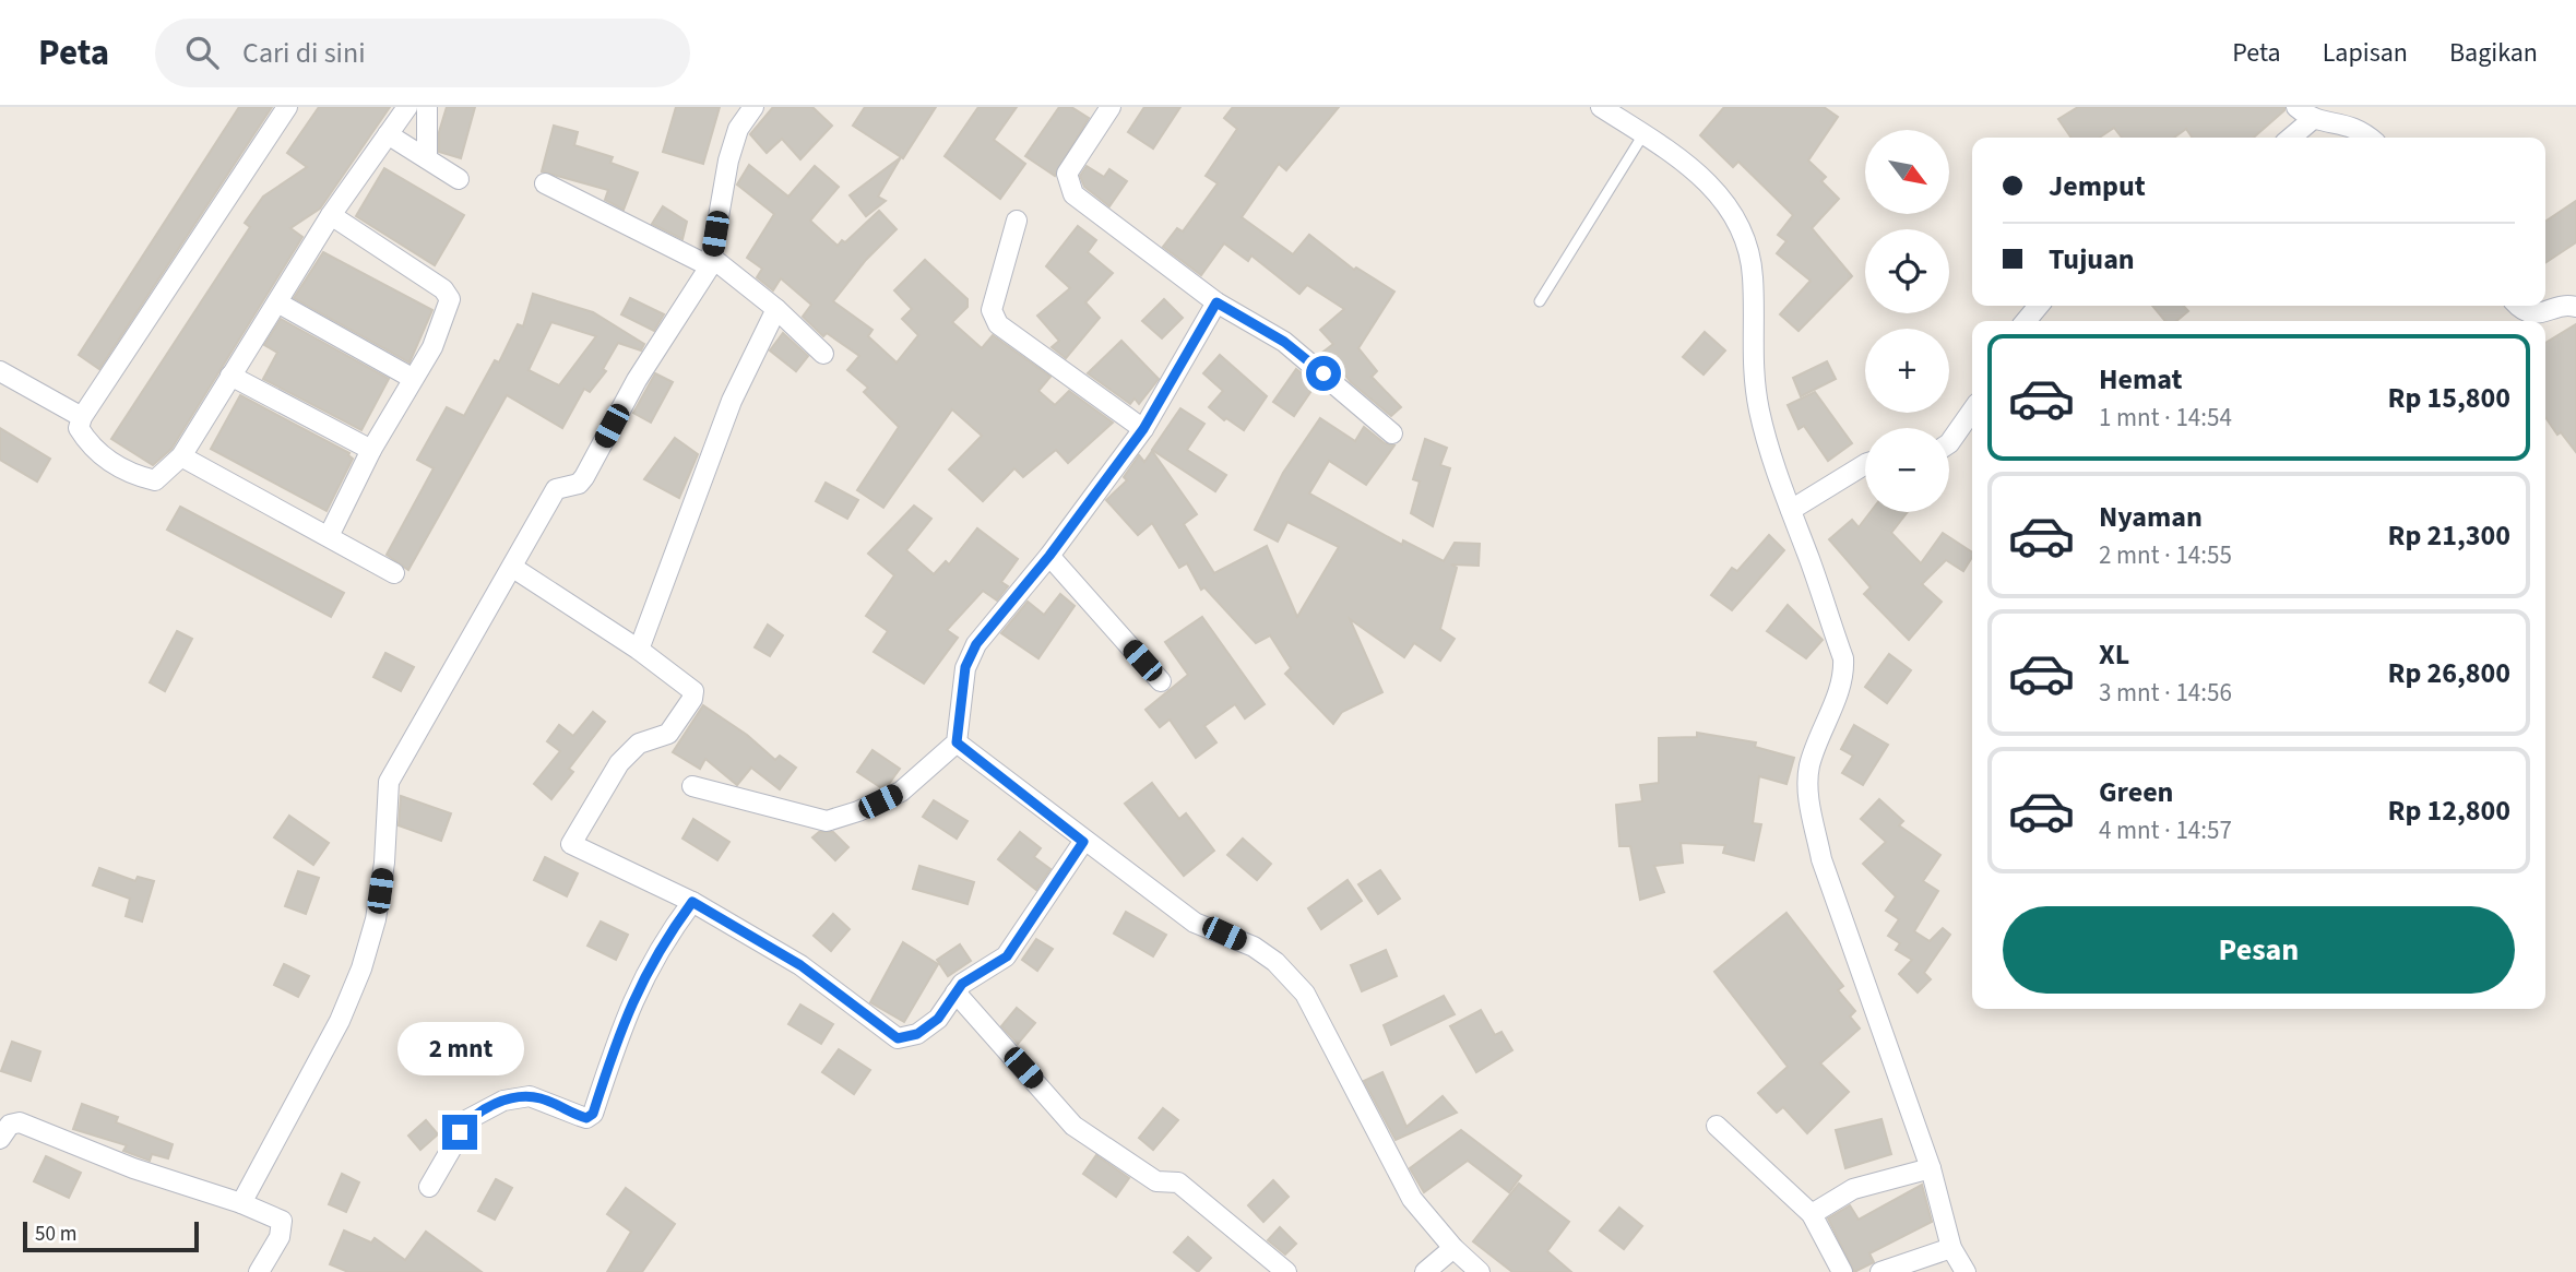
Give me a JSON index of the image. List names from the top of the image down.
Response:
{
  "scale_bar": "50 m",
  "north": "bottom right",
  "page": {
    "header": "Peta",
    "search": "Cari di sini",
    "nav": ["Peta", "Lapisan", "Bagikan"],
    "map_buttons": ["+", "−"],
    "banner": ["Jemput", "Tujuan"],
    "list": [
      {
        "name": "Hemat",
        "note": "1 mnt · 14:54",
        "value": "Rp 15,800"
      },
      {
        "name": "Nyaman",
        "note": "2 mnt · 14:55",
        "value": "Rp 21,300"
      },
      {
        "name": "XL",
        "note": "3 mnt · 14:56",
        "value": "Rp 26,800"
      },
      {
        "name": "Green",
        "note": "4 mnt · 14:57",
        "value": "Rp 12,800"
      }
    ],
    "buttons": "Pesan",
    "bubble": "2 mnt",
    "scale": "50 m"
  }
}
